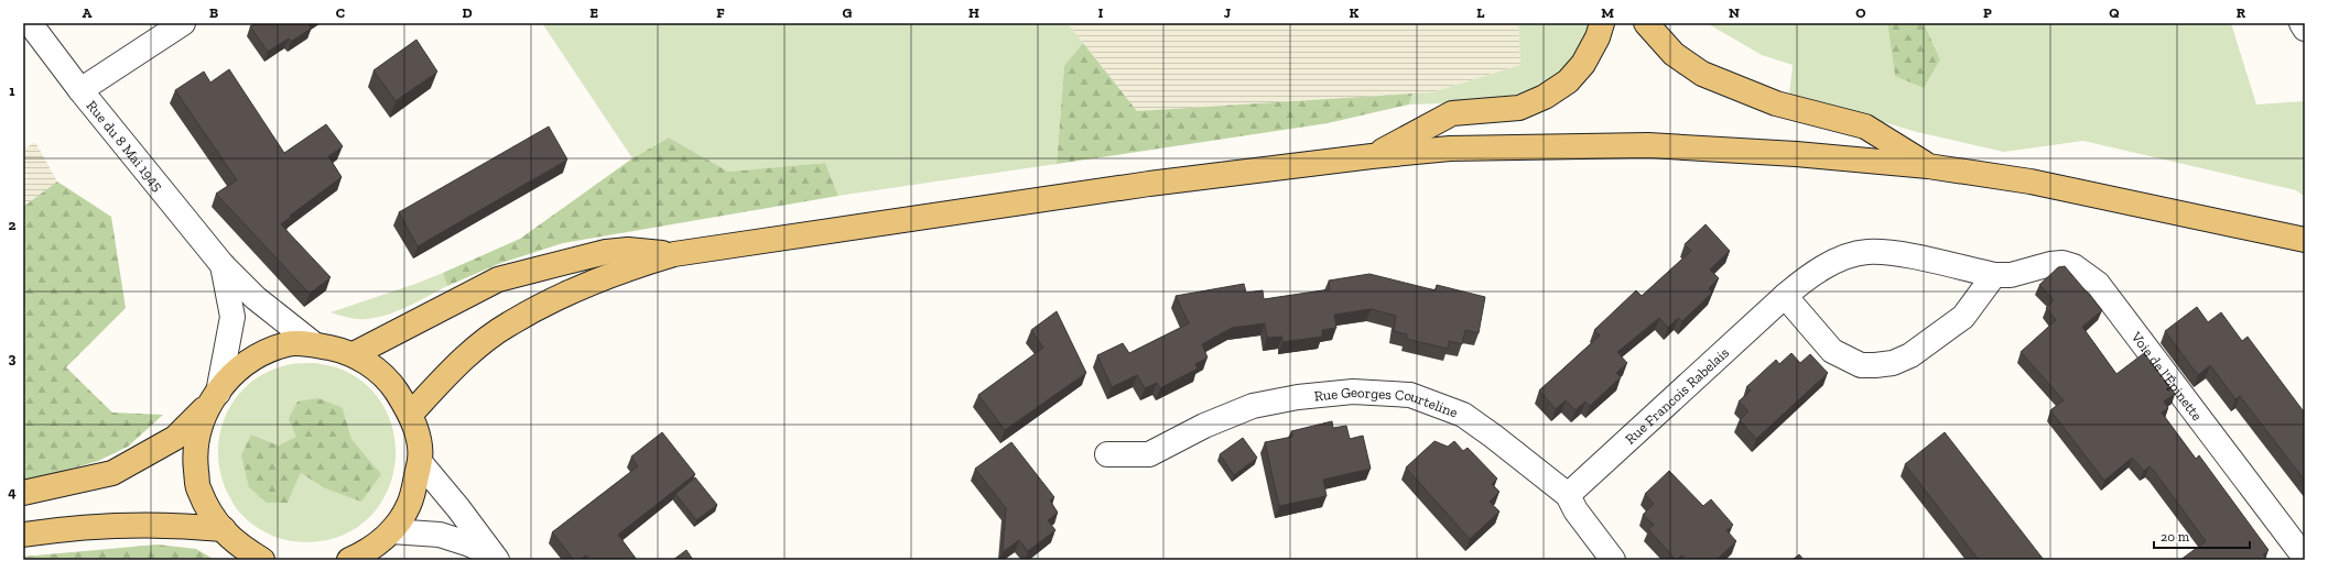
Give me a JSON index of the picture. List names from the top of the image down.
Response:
{
  "streets": {
    "street": [
      "Rue du 8 Mai 1945",
      "Voie de l'Épinette",
      "Rue Francois Rabelais",
      "Rue Georges Courteline"
    ]
  },
  "crossings": [
    ["Voie de l'Épinette", "Rue Francois Rabelais"],
    ["Rue Francois Rabelais", "Rue Georges Courteline"]
  ],
  "scale_bar": "20 m",
  "grid": {
    "columns": [
      "A",
      "B",
      "C",
      "D",
      "E",
      "F",
      "G",
      "H",
      "I",
      "J",
      "K",
      "L",
      "M",
      "N",
      "O",
      "P",
      "Q",
      "R"
    ],
    "rows": [
      "1",
      "2",
      "3",
      "4"
    ]
  }
}
